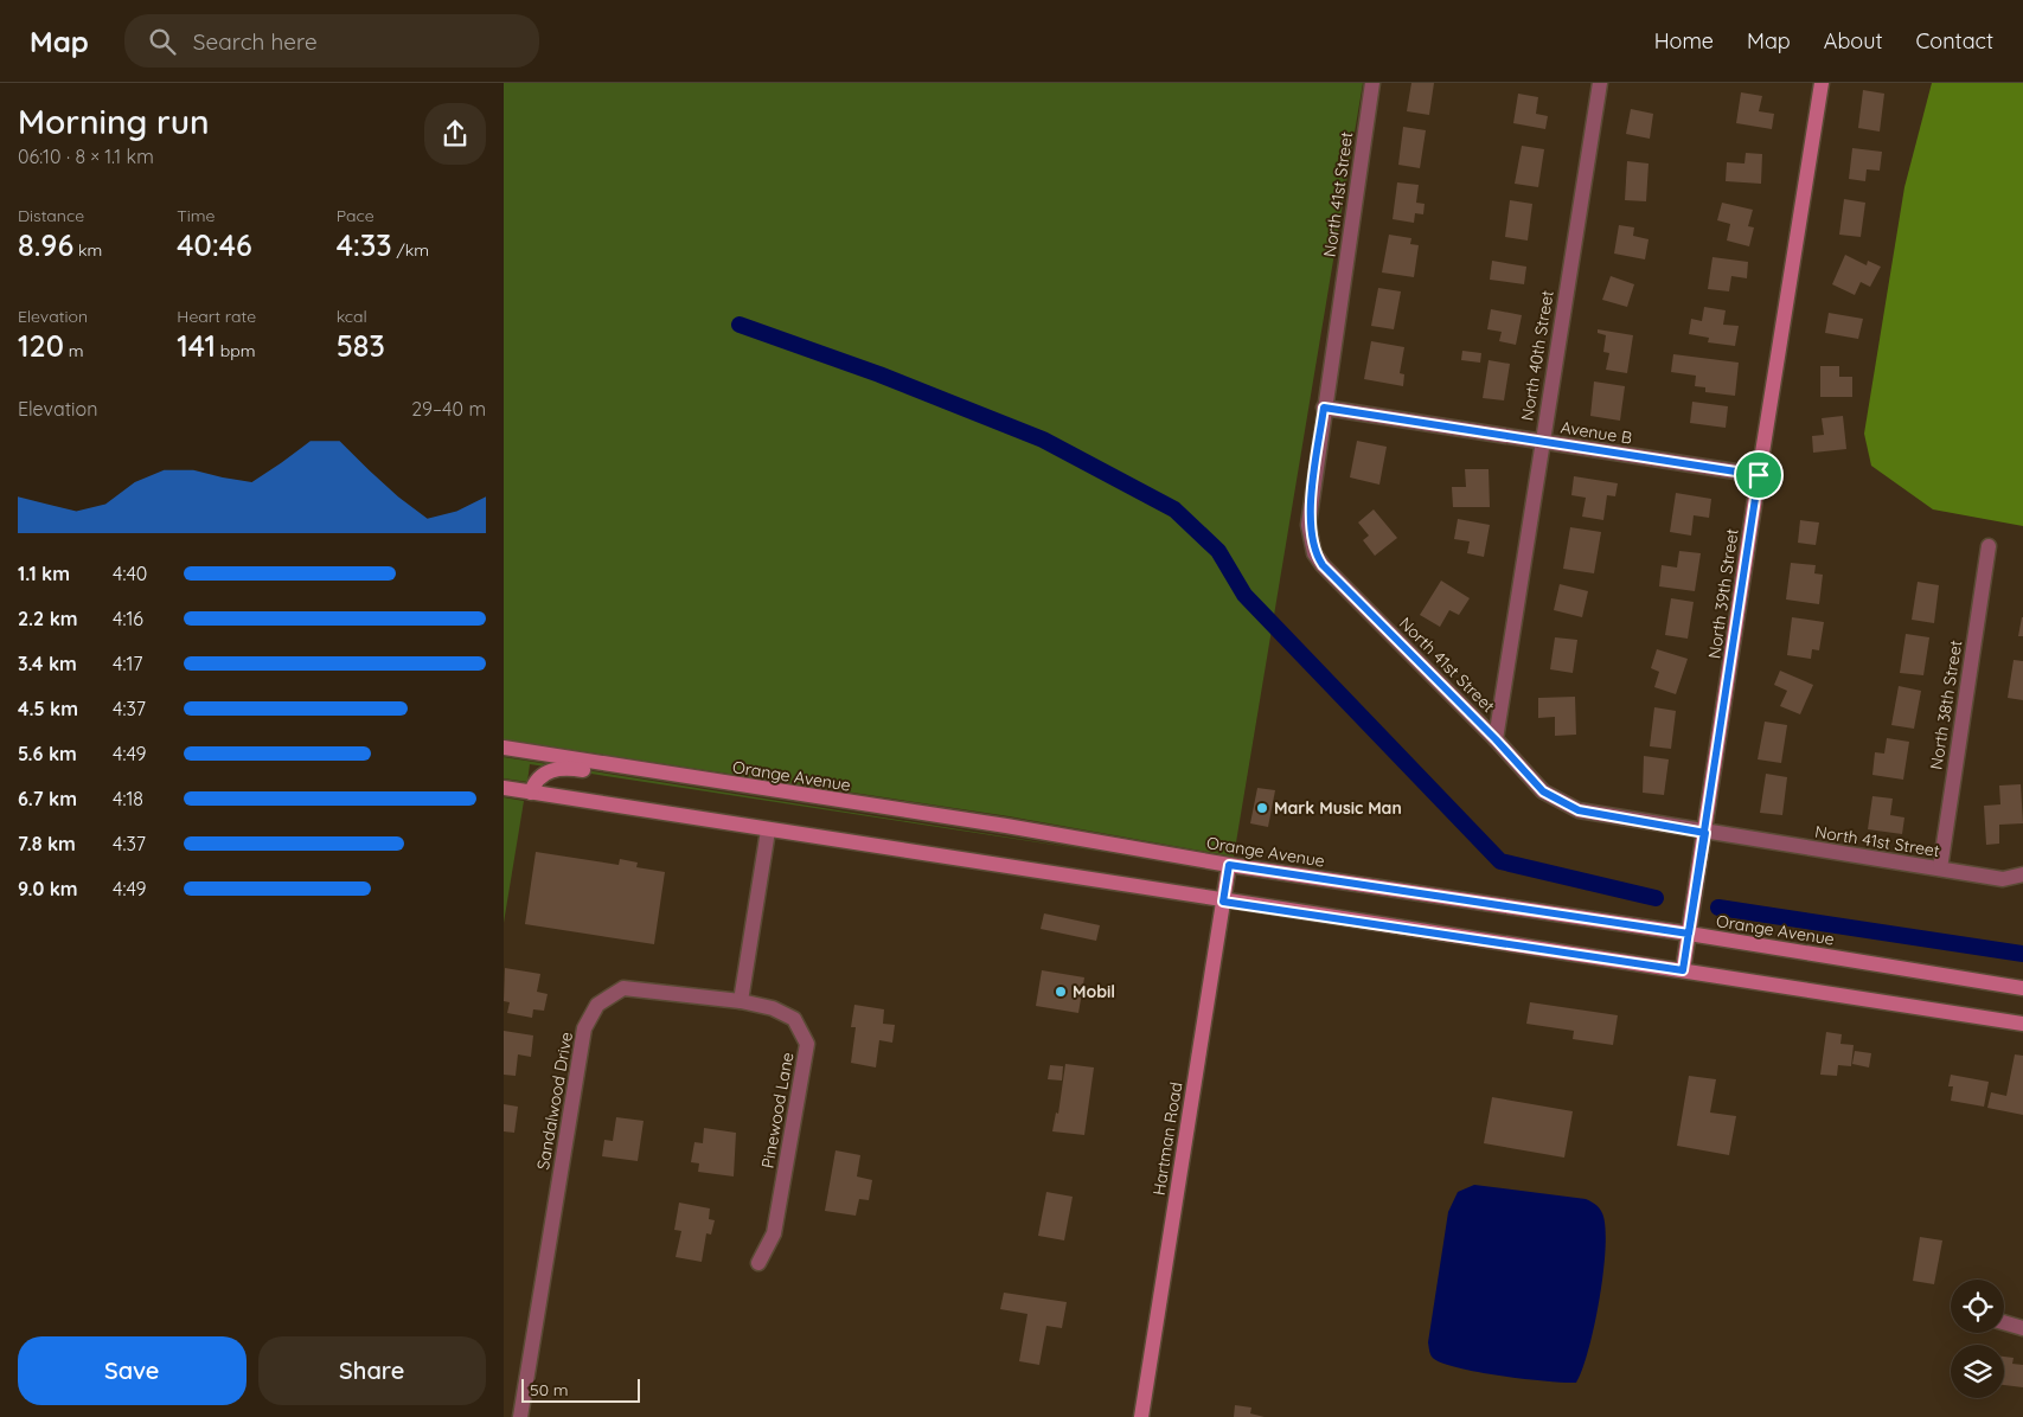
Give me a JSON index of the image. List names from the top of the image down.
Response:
{
  "streets": {
    "main road": ["North 39th Street", "Orange Avenue", "Hartman Road"],
    "street": [
      "North 41st Street",
      "North 40th Street",
      "Avenue B",
      "North 38th Street",
      "Sandalwood Drive",
      "Pinewood Lane"
    ]
  },
  "crossings": [
    ["North 41st Street", "North 40th Street"],
    ["North 41st Street", "Avenue B"],
    ["North 41st Street", "North 39th Street"],
    ["North 41st Street", "North 38th Street"],
    ["North 40th Street", "Avenue B"],
    ["Avenue B", "North 39th Street"],
    ["North 39th Street", "Orange Avenue"],
    ["Orange Avenue", "Hartman Road"],
    ["Sandalwood Drive", "Pinewood Lane"]
  ],
  "places": ["Mark Music Man", "Mobil"],
  "scale_bar": "50 m",
  "page": {
    "header": "Map",
    "search": "Search here",
    "nav": [
      "Home",
      "Map",
      "About",
      "Contact"
    ],
    "heading": ["Morning run", "06:10 · 8 × 1.1 km"],
    "stats": [
      ["Distance", "8.96 km"],
      ["Time", "40:46"],
      ["Pace", "4:33 /km"],
      ["Elevation", "120 m"],
      ["Heart rate", "141 bpm"],
      ["kcal", "583"]
    ],
    "chart": ["Elevation", "29–40 m"],
    "list": [
      {
        "name": "1.1 km",
        "note": "4:40"
      },
      {
        "name": "2.2 km",
        "note": "4:16"
      },
      {
        "name": "3.4 km",
        "note": "4:17"
      },
      {
        "name": "4.5 km",
        "note": "4:37"
      },
      {
        "name": "5.6 km",
        "note": "4:49"
      },
      {
        "name": "6.7 km",
        "note": "4:18"
      },
      {
        "name": "7.8 km",
        "note": "4:37"
      },
      {
        "name": "9.0 km",
        "note": "4:49"
      }
    ],
    "buttons": ["Save", "Share"],
    "scale": "50 m"
  }
}
